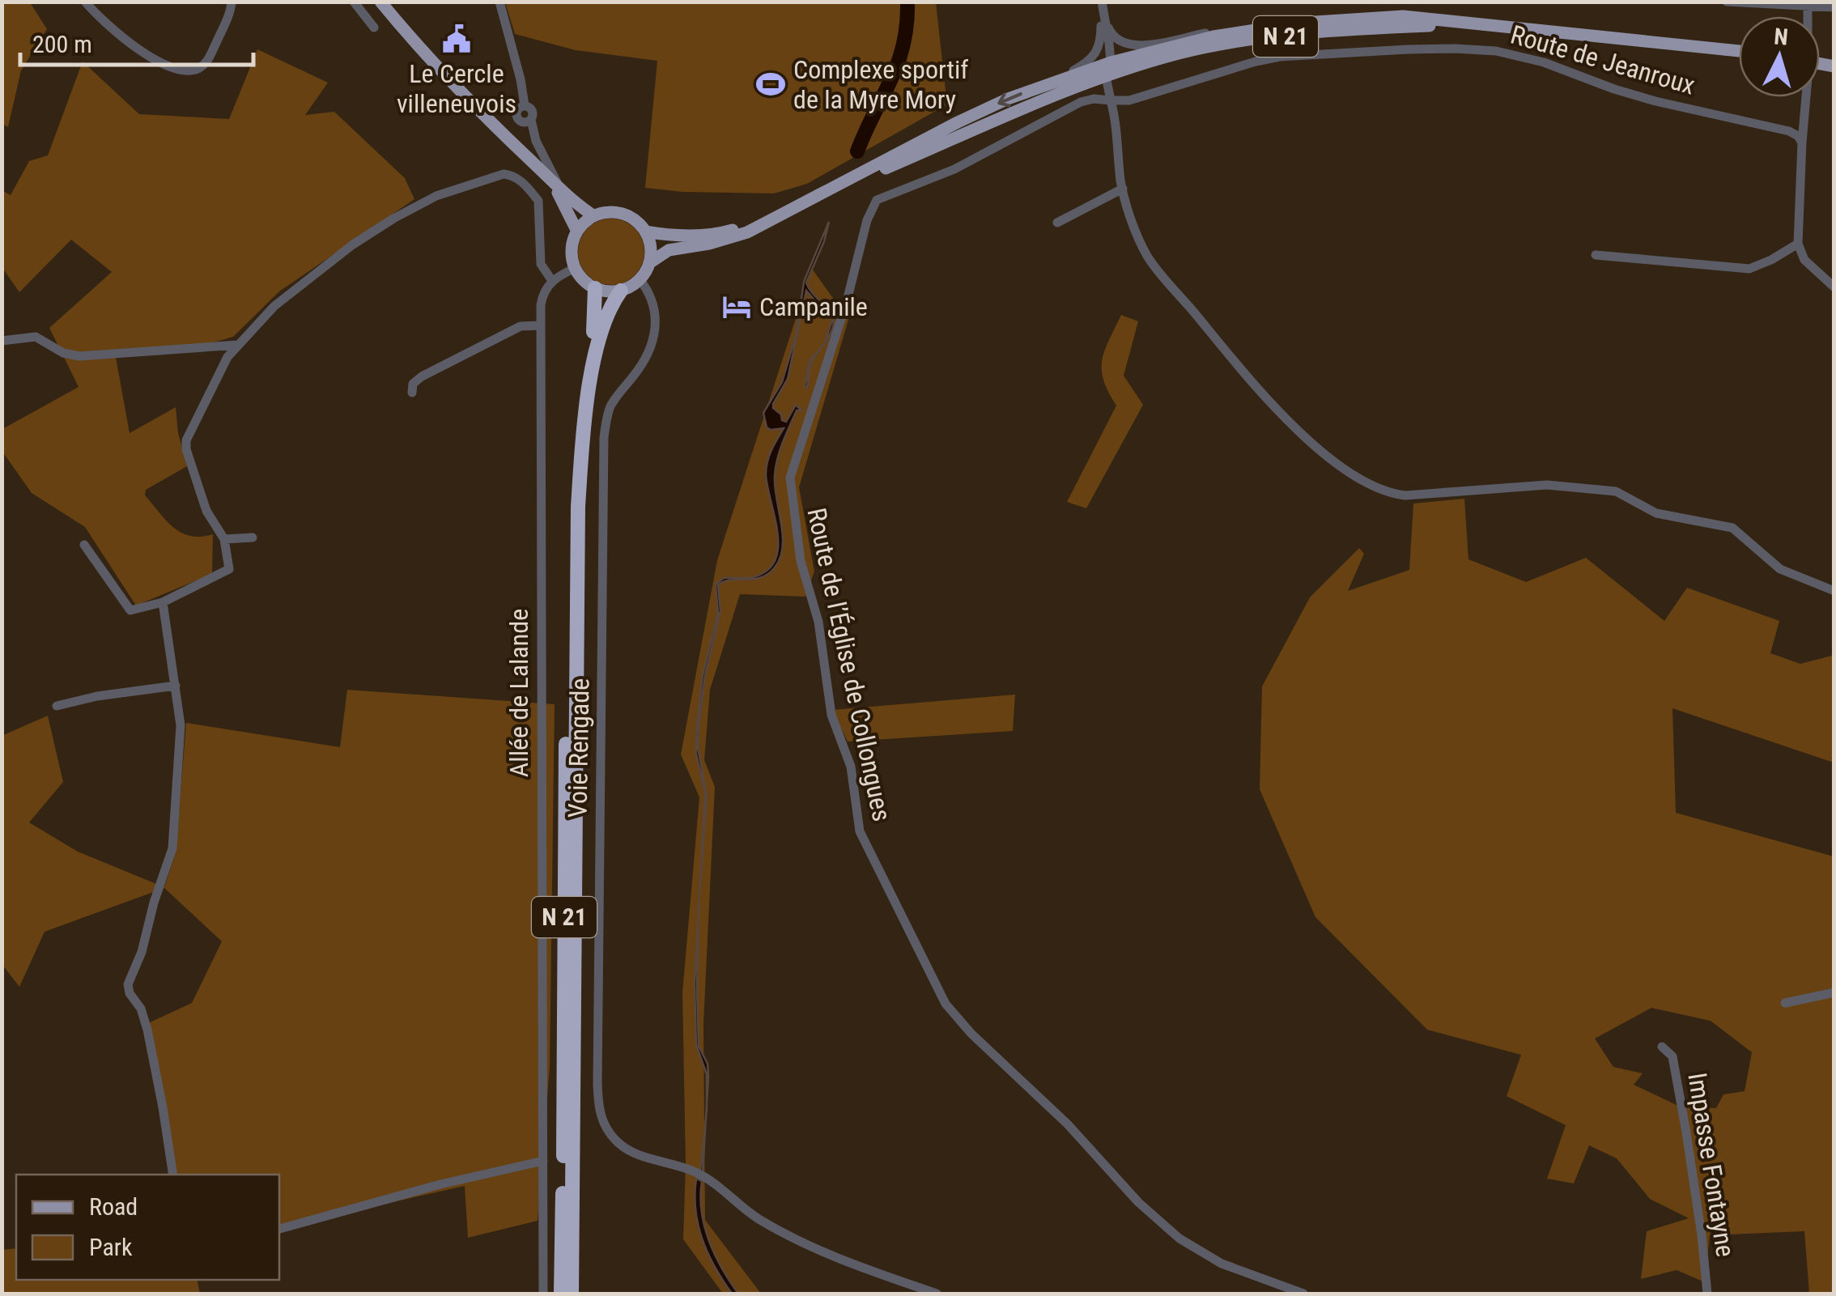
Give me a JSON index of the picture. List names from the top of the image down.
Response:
{
  "streets": {
    "highway": ["N 21"],
    "street": [
      "Route de Jeanroux",
      "Route de l’Église de Collongues",
      "Allée de Lalande",
      "Voie Rengade",
      "Impasse Fontayne"
    ]
  },
  "crossings": [
    ["N 21", "Voie Rengade"],
    ["Route de Jeanroux", "Route de l’Église de Collongues"]
  ],
  "places": {
    "public building": ["Le Cercle villeneuvois"],
    "sports": ["Complexe sportif de la Myre Mory"],
    "hotel": ["Campanile"]
  },
  "legend": ["Road", "Park"],
  "scale_bar": "200 m",
  "north": "top"
}
